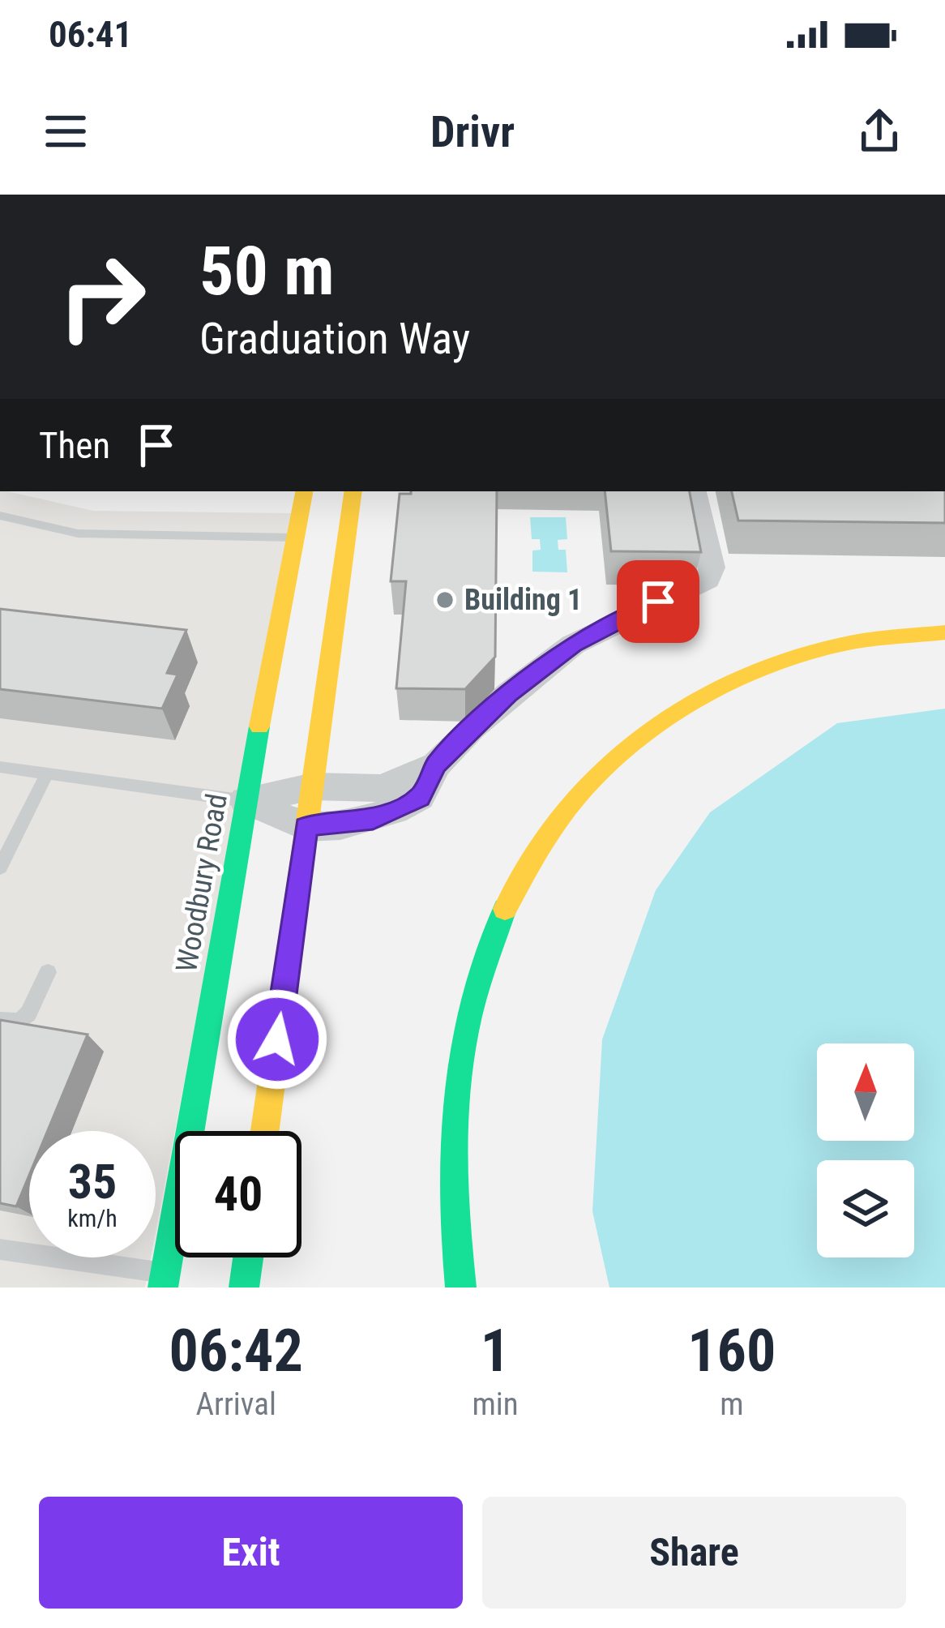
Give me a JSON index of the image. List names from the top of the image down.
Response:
{
  "streets": {
    "main road": ["Woodbury Road"]
  },
  "places": ["Building 1"],
  "north": "top",
  "page": {
    "status": "06:41",
    "header": "Drivr",
    "turn": ["50 m", "Graduation Way"],
    "then": "Then",
    "speed": "35 km/h",
    "limit": "40",
    "eta": [
      "06:42",
      "Arrival",
      "1",
      "min",
      "160",
      "m"
    ],
    "buttons": ["Exit", "Share"]
  }
}
